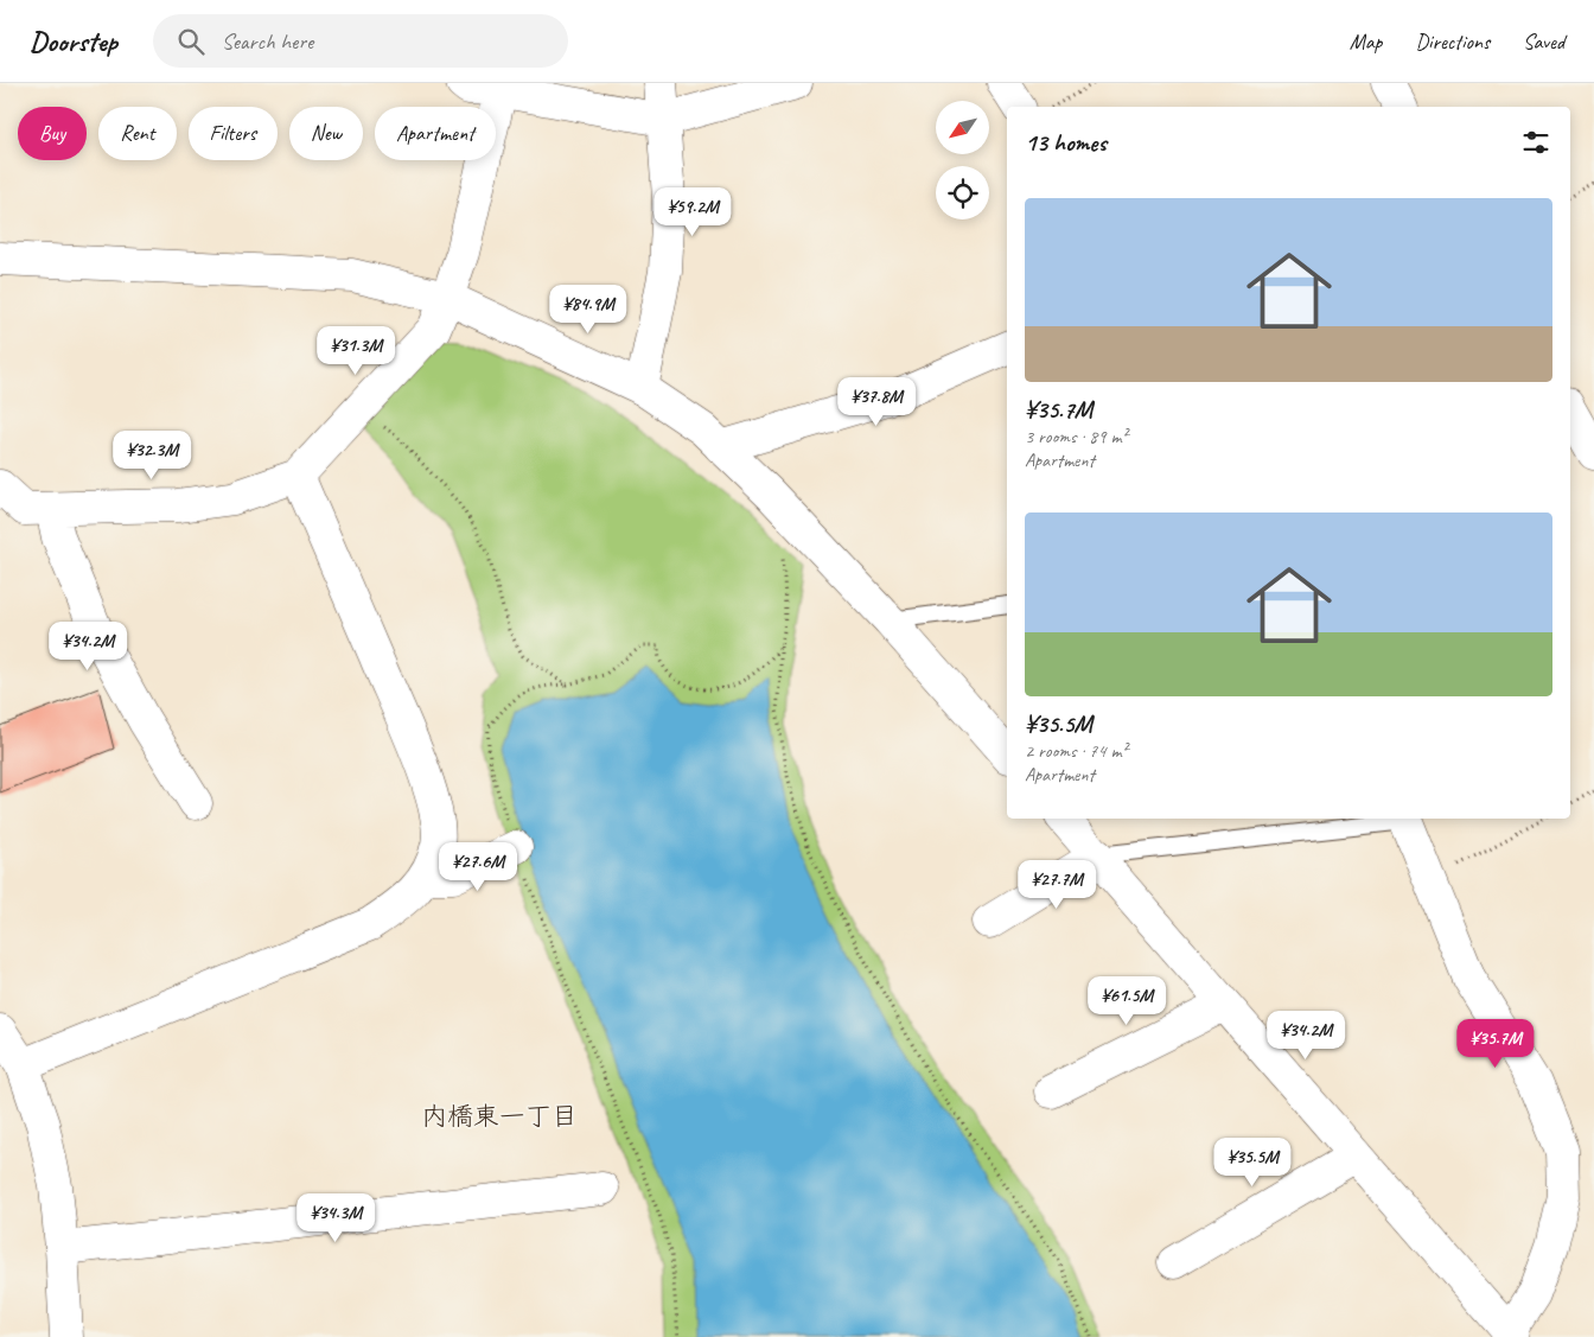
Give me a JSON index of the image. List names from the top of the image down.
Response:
{
  "districts": ["内橋東一丁目"],
  "north": "bottom left",
  "page": {
    "header": "Doorstep",
    "search": "Search here",
    "nav": ["Map", "Directions", "Saved"],
    "chip": [
      "Buy",
      "Rent",
      "Filters",
      "New",
      "Apartment"
    ],
    "heading": "13 homes",
    "list": [
      {
        "name": "¥35.7M",
        "note": "3 rooms · 89 m² · Apartment"
      },
      {
        "name": "¥35.5M",
        "note": "2 rooms · 74 m² · Apartment"
      }
    ],
    "price": [
      "¥59.2M",
      "¥84.9M",
      "¥31.3M",
      "¥37.8M",
      "¥32.3M",
      "¥34.2M",
      "¥27.6M",
      "¥27.7M",
      "¥61.5M",
      "¥34.2M",
      "¥35.7M",
      "¥35.5M",
      "¥34.3M"
    ]
  }
}
